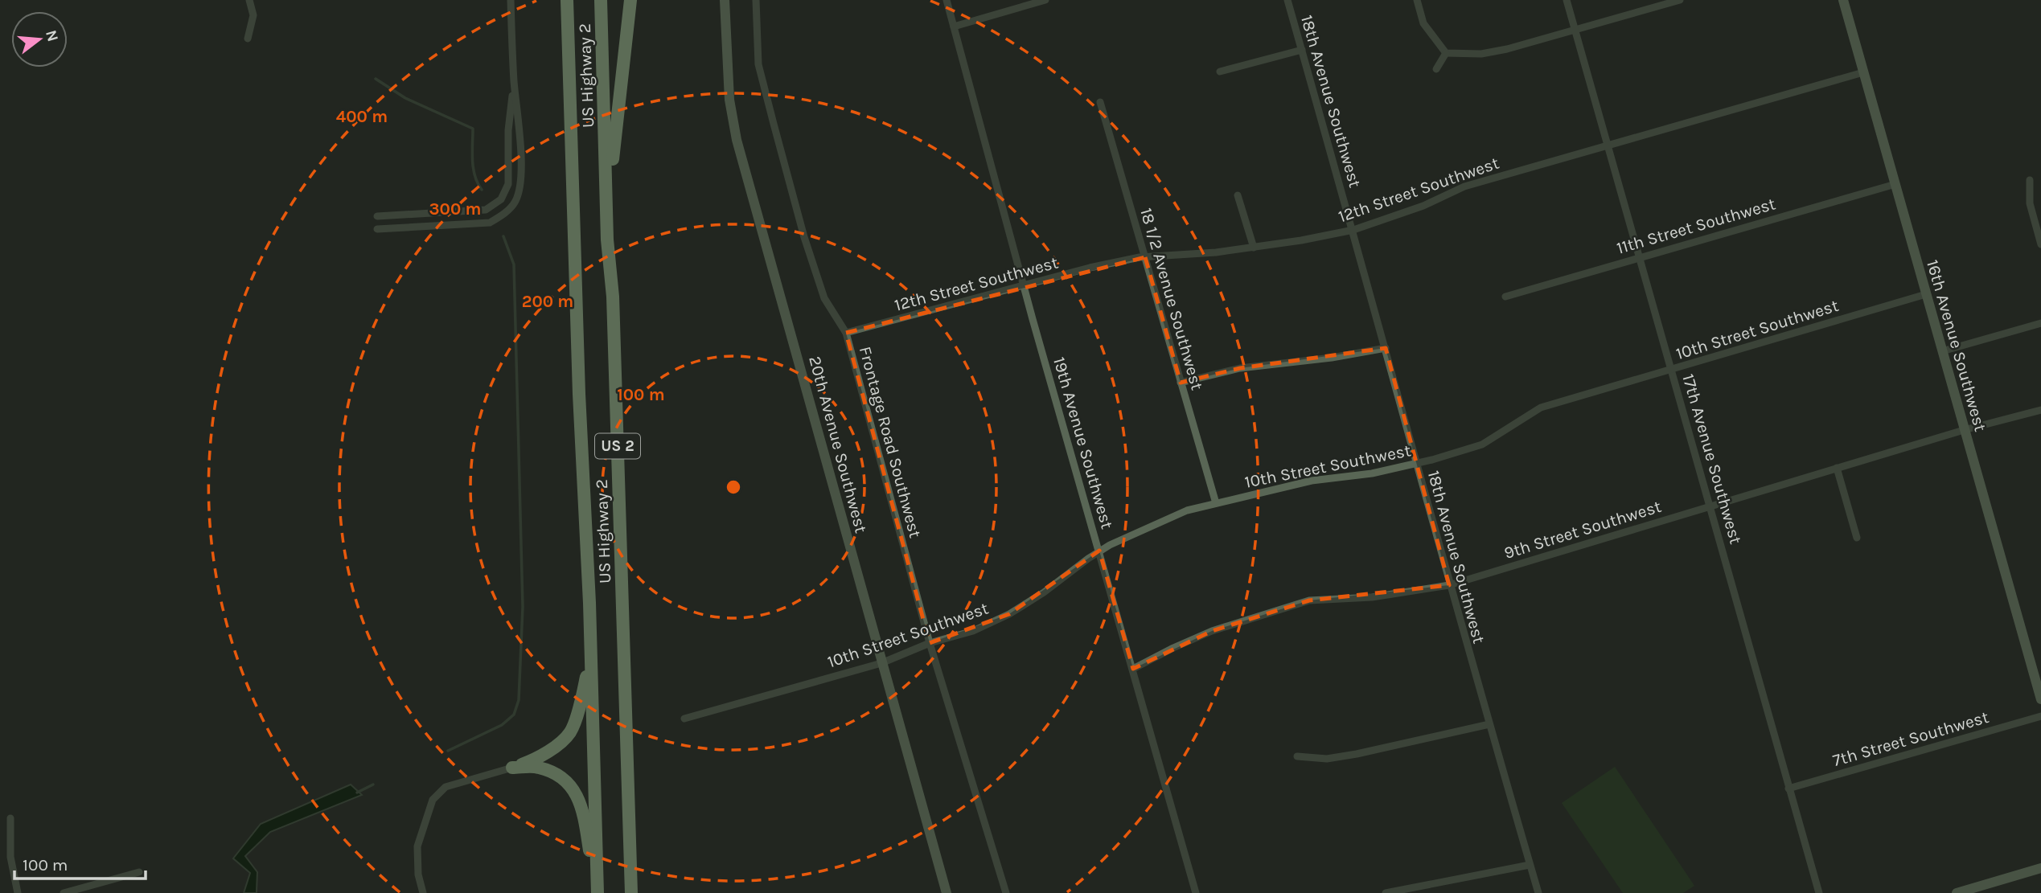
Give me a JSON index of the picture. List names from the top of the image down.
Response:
{
  "streets": {
    "highway": ["US Highway 2", "US 2"],
    "street": [
      "18th Avenue Southwest",
      "12th Street Southwest",
      "11th Street Southwest",
      "18 1/2 Avenue Southwest",
      "10th Street Southwest",
      "16th Avenue Southwest",
      "Frontage Road Southwest",
      "19th Avenue Southwest",
      "20th Avenue Southwest",
      "17th Avenue Southwest",
      "9th Street Southwest",
      "7th Street Southwest"
    ]
  },
  "crossings": [
    ["18th Avenue Southwest", "12th Street Southwest"],
    ["18th Avenue Southwest", "10th Street Southwest"],
    ["18th Avenue Southwest", "9th Street Southwest"],
    ["12th Street Southwest", "18 1/2 Avenue Southwest"],
    ["12th Street Southwest", "16th Avenue Southwest"],
    ["12th Street Southwest", "Frontage Road Southwest"],
    ["12th Street Southwest", "19th Avenue Southwest"],
    ["12th Street Southwest", "17th Avenue Southwest"],
    ["11th Street Southwest", "16th Avenue Southwest"],
    ["11th Street Southwest", "17th Avenue Southwest"],
    ["18 1/2 Avenue Southwest", "10th Street Southwest"],
    ["10th Street Southwest", "16th Avenue Southwest"],
    ["10th Street Southwest", "Frontage Road Southwest"],
    ["10th Street Southwest", "19th Avenue Southwest"],
    ["10th Street Southwest", "20th Avenue Southwest"],
    ["10th Street Southwest", "17th Avenue Southwest"],
    ["16th Avenue Southwest", "9th Street Southwest"],
    ["19th Avenue Southwest", "9th Street Southwest"],
    ["17th Avenue Southwest", "9th Street Southwest"],
    ["17th Avenue Southwest", "7th Street Southwest"]
  ],
  "scale_bar": "100 m",
  "north": "right",
  "rings": [
    "400 m",
    "300 m",
    "200 m",
    "100 m"
  ]
}
